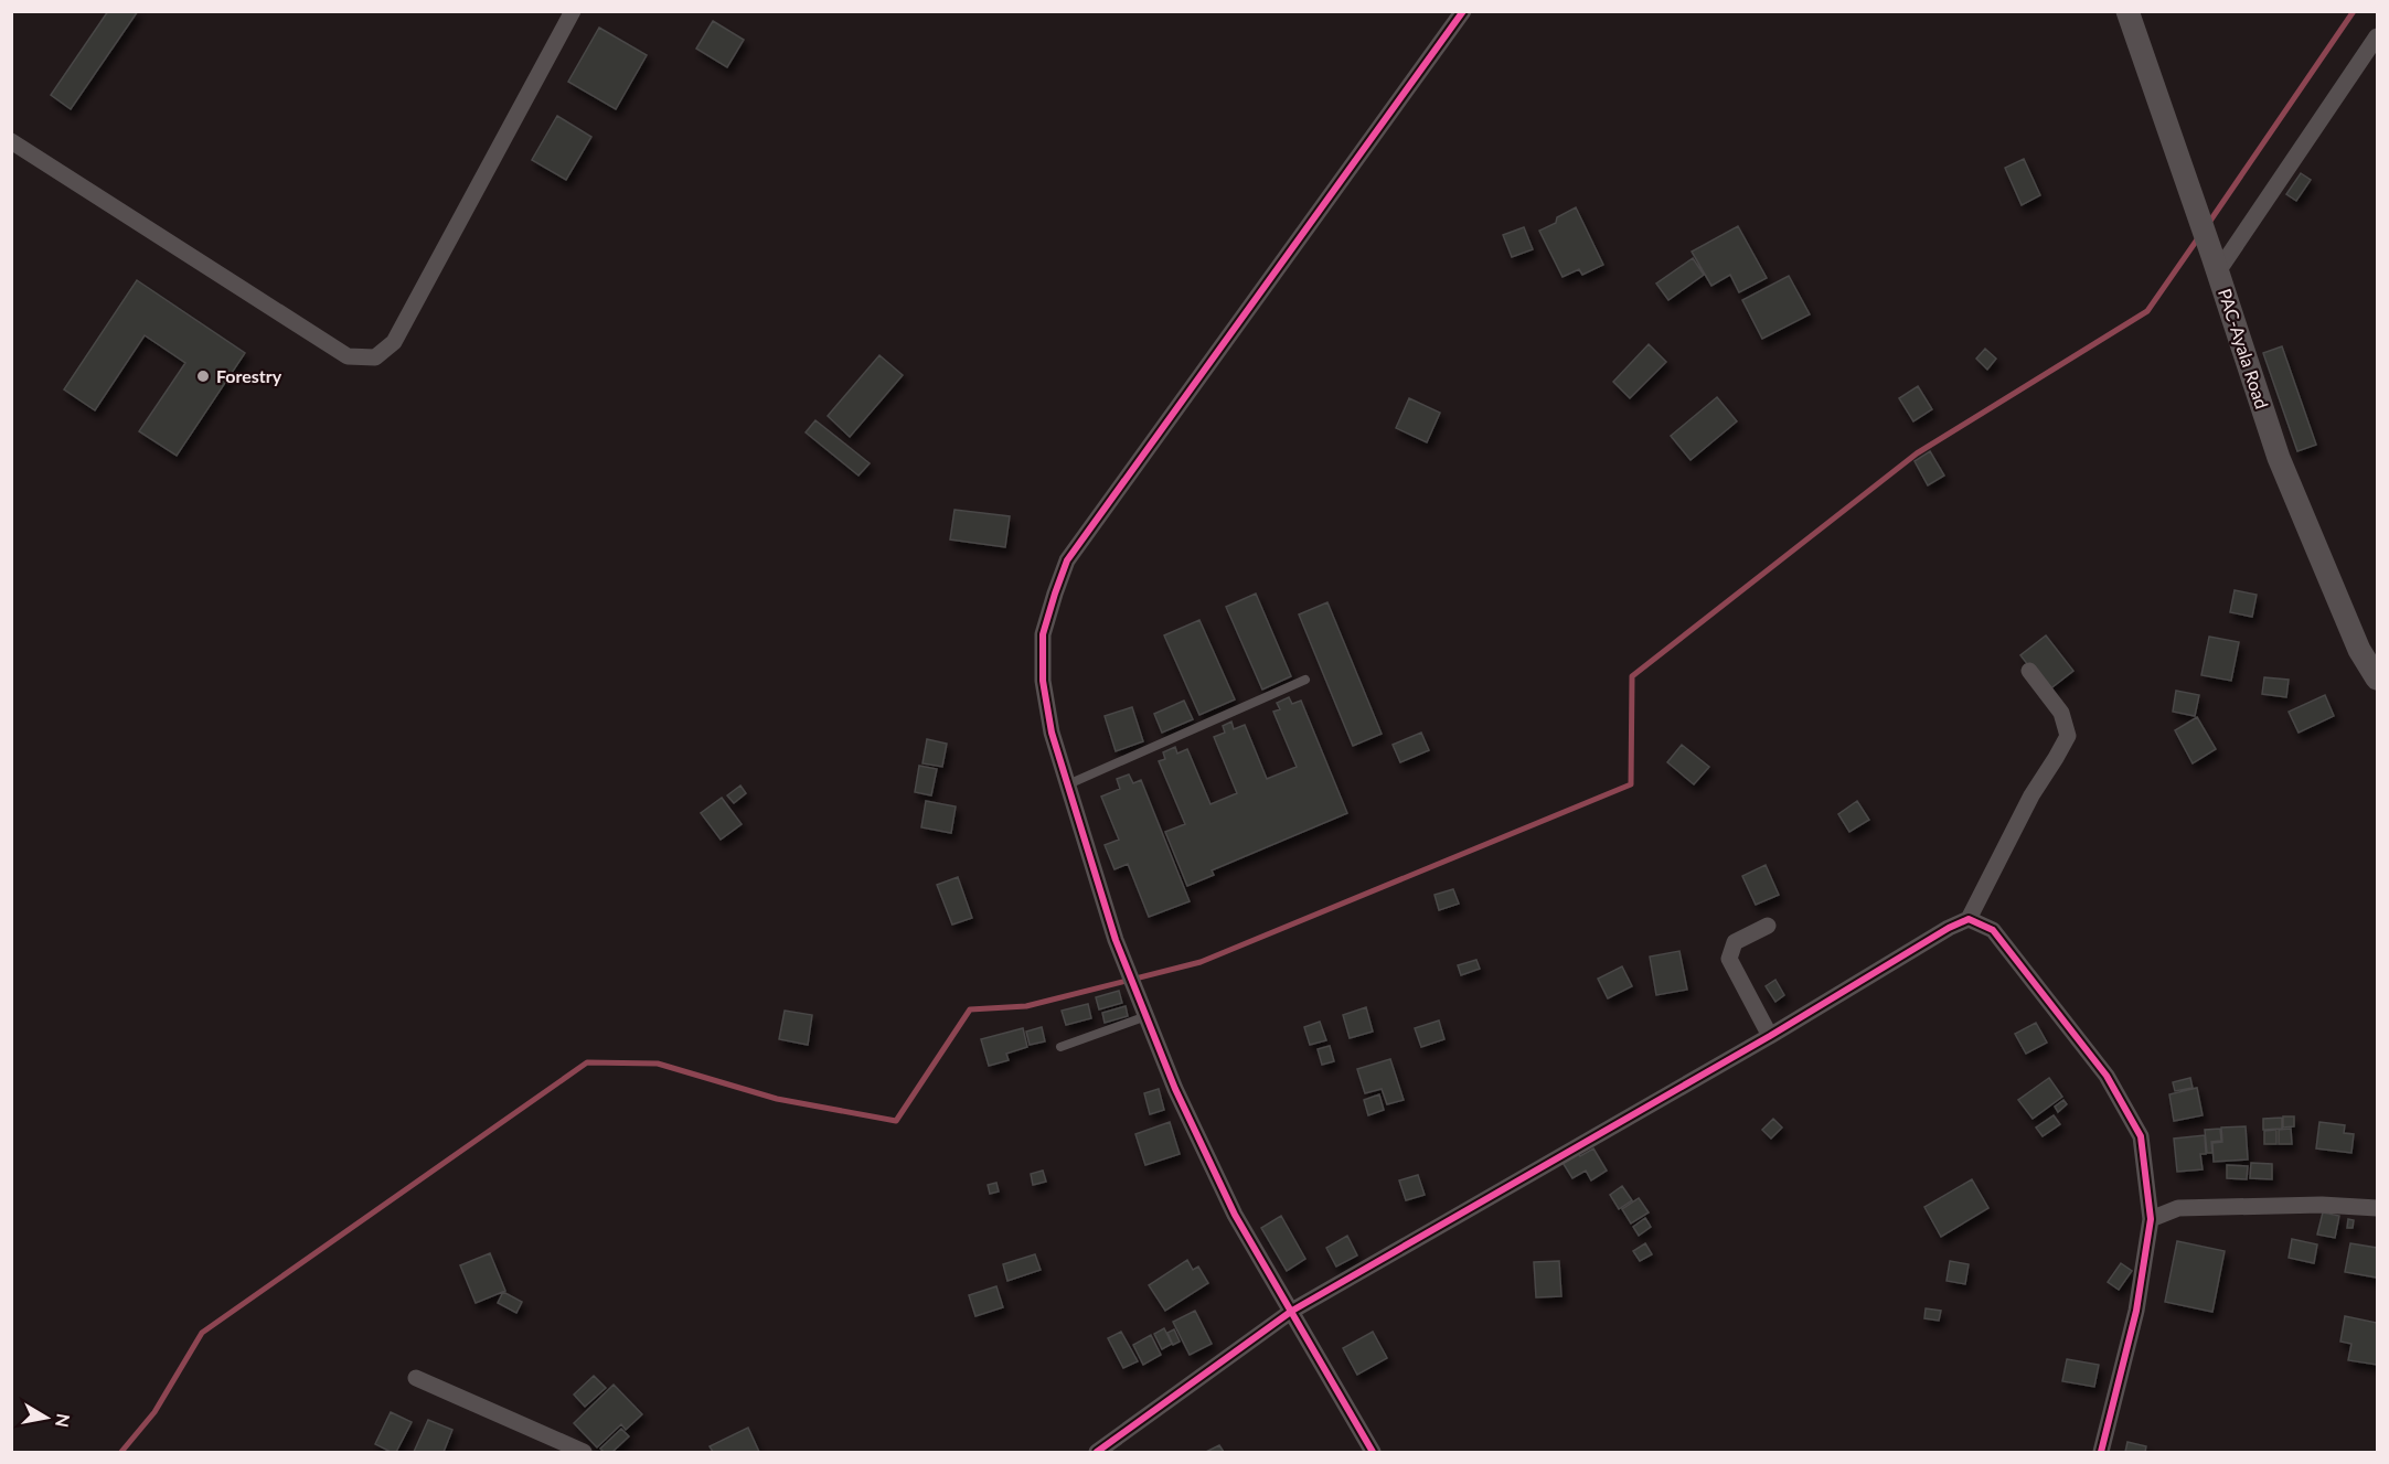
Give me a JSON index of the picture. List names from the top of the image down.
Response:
{
  "streets": {
    "street": ["PAC-Ayala Road"]
  },
  "places": ["Forestry"],
  "north": "right"
}
